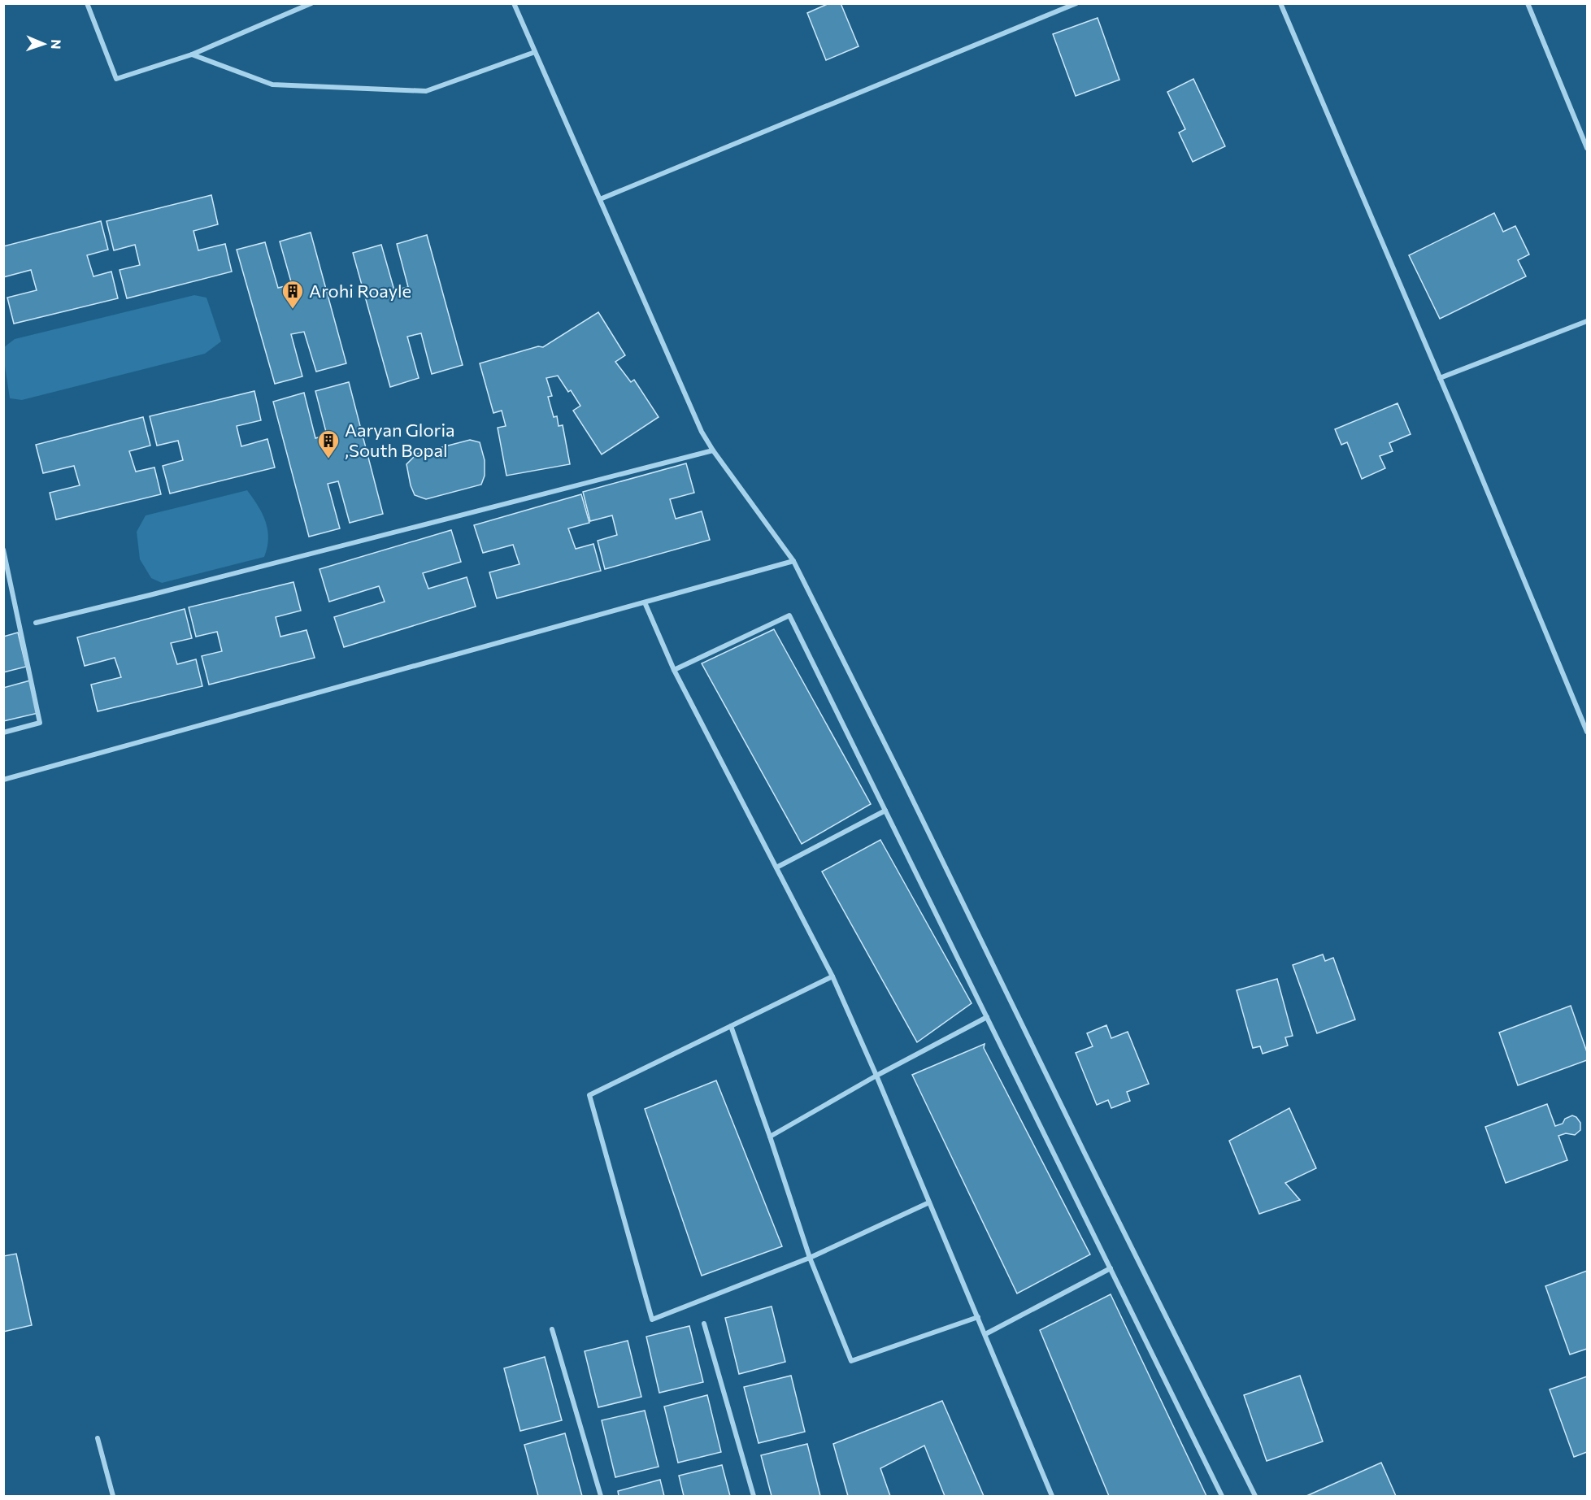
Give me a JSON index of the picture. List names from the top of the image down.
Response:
{
  "places": {
    "building": ["Arohi Roayle", "Aaryan Gloria ,South Bopal"]
  },
  "north": "right"
}
